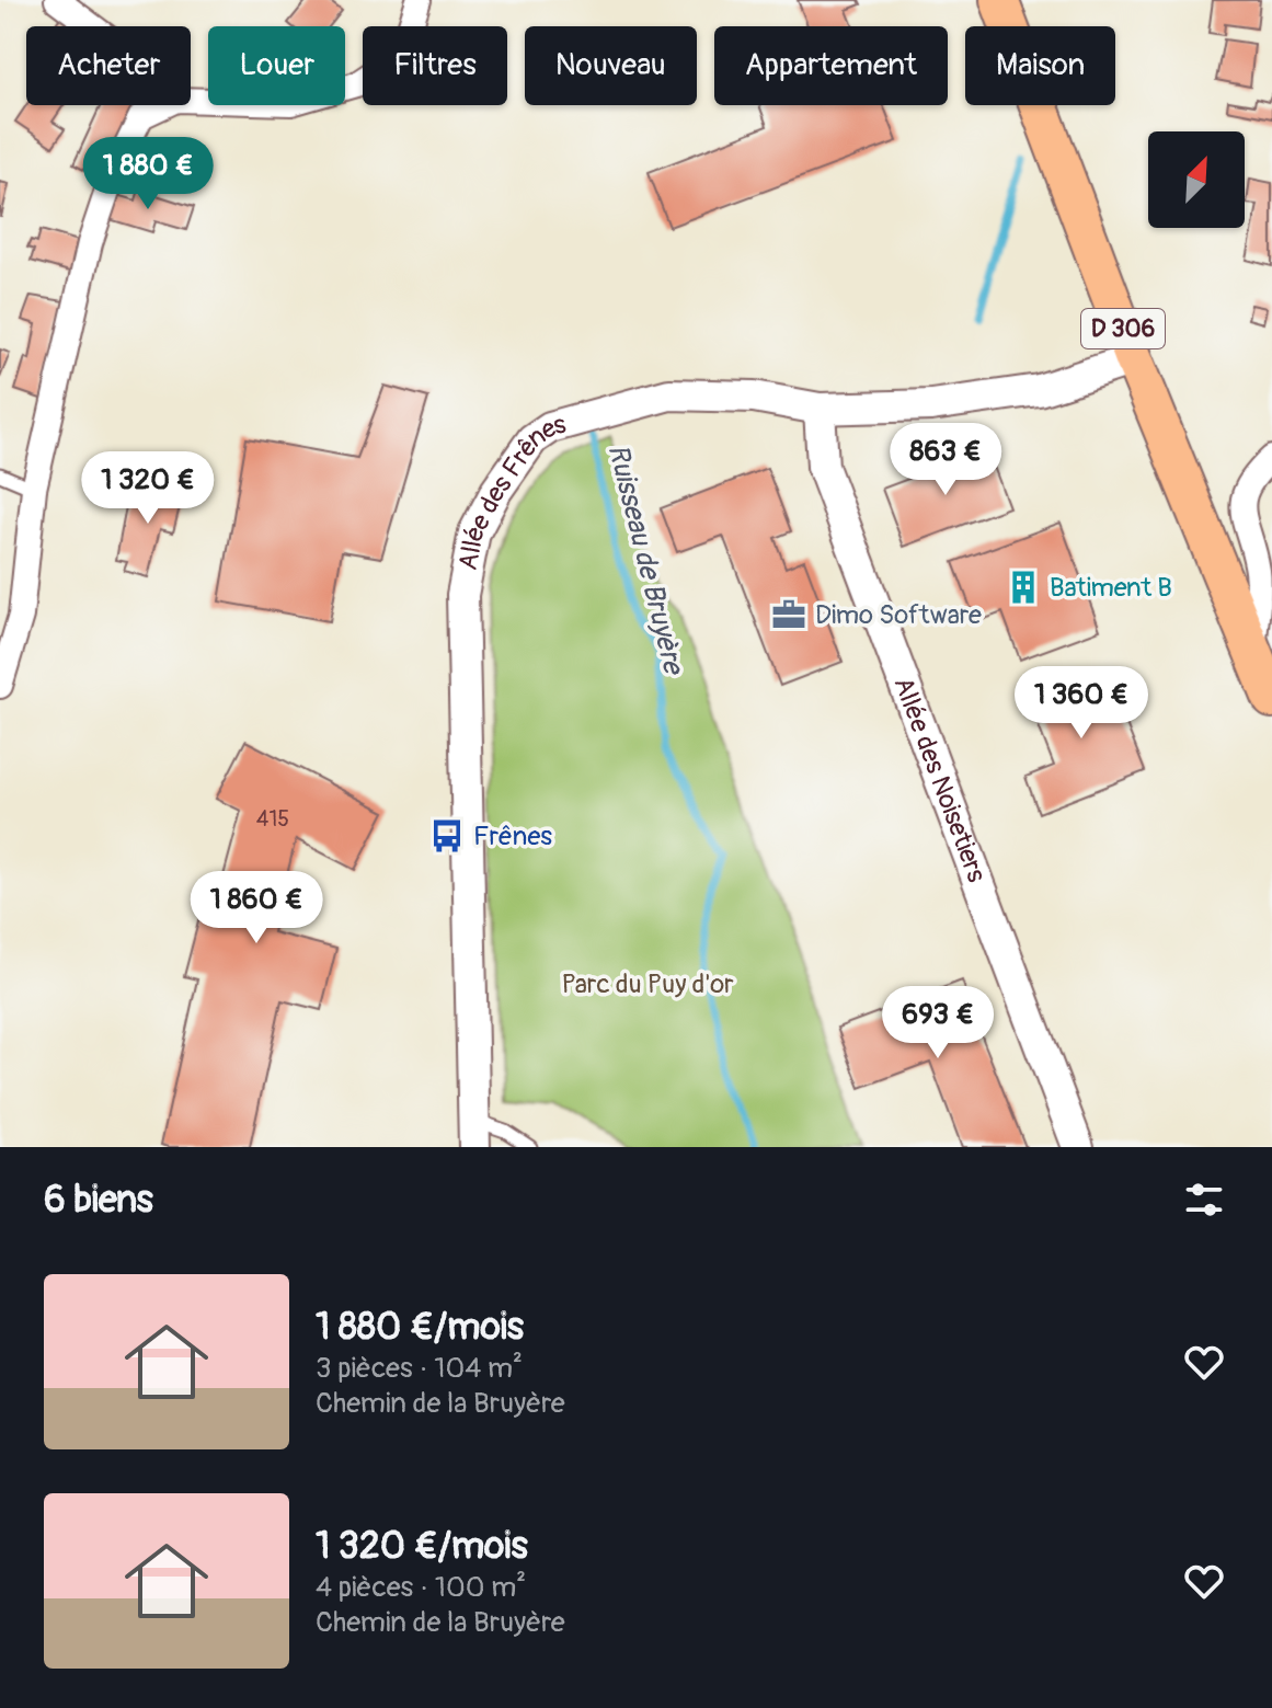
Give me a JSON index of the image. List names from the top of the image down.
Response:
{
  "streets": {
    "main road": ["D 306"],
    "street": ["Allée des Frênes", "Allée des Noisetiers"]
  },
  "crossings": [
    ["D 306", "Allée des Frênes"],
    ["Allée des Frênes", "Allée des Noisetiers"]
  ],
  "water": ["Ruisseau de Bruyère"],
  "parks": ["Parc du Puy d'or"],
  "places": {
    "building": ["Batiment B"],
    "office": ["Dimo Software"],
    "bus stop": ["Frênes"]
  },
  "house_numbers": ["415"],
  "north": "top right",
  "page": {
    "chip": [
      "Acheter",
      "Louer",
      "Filtres",
      "Nouveau",
      "Appartement",
      "Maison"
    ],
    "price": [
      "1 880 €",
      "863 €",
      "1 320 €",
      "1 360 €",
      "1 860 €",
      "693 €"
    ],
    "heading": "6 biens",
    "list": [
      {
        "name": "1 880 €/mois",
        "note": "3 pièces · 104 m² · Chemin de la Bruyère"
      },
      {
        "name": "1 320 €/mois",
        "note": "4 pièces · 100 m² · Chemin de la Bruyère"
      }
    ]
  }
}
